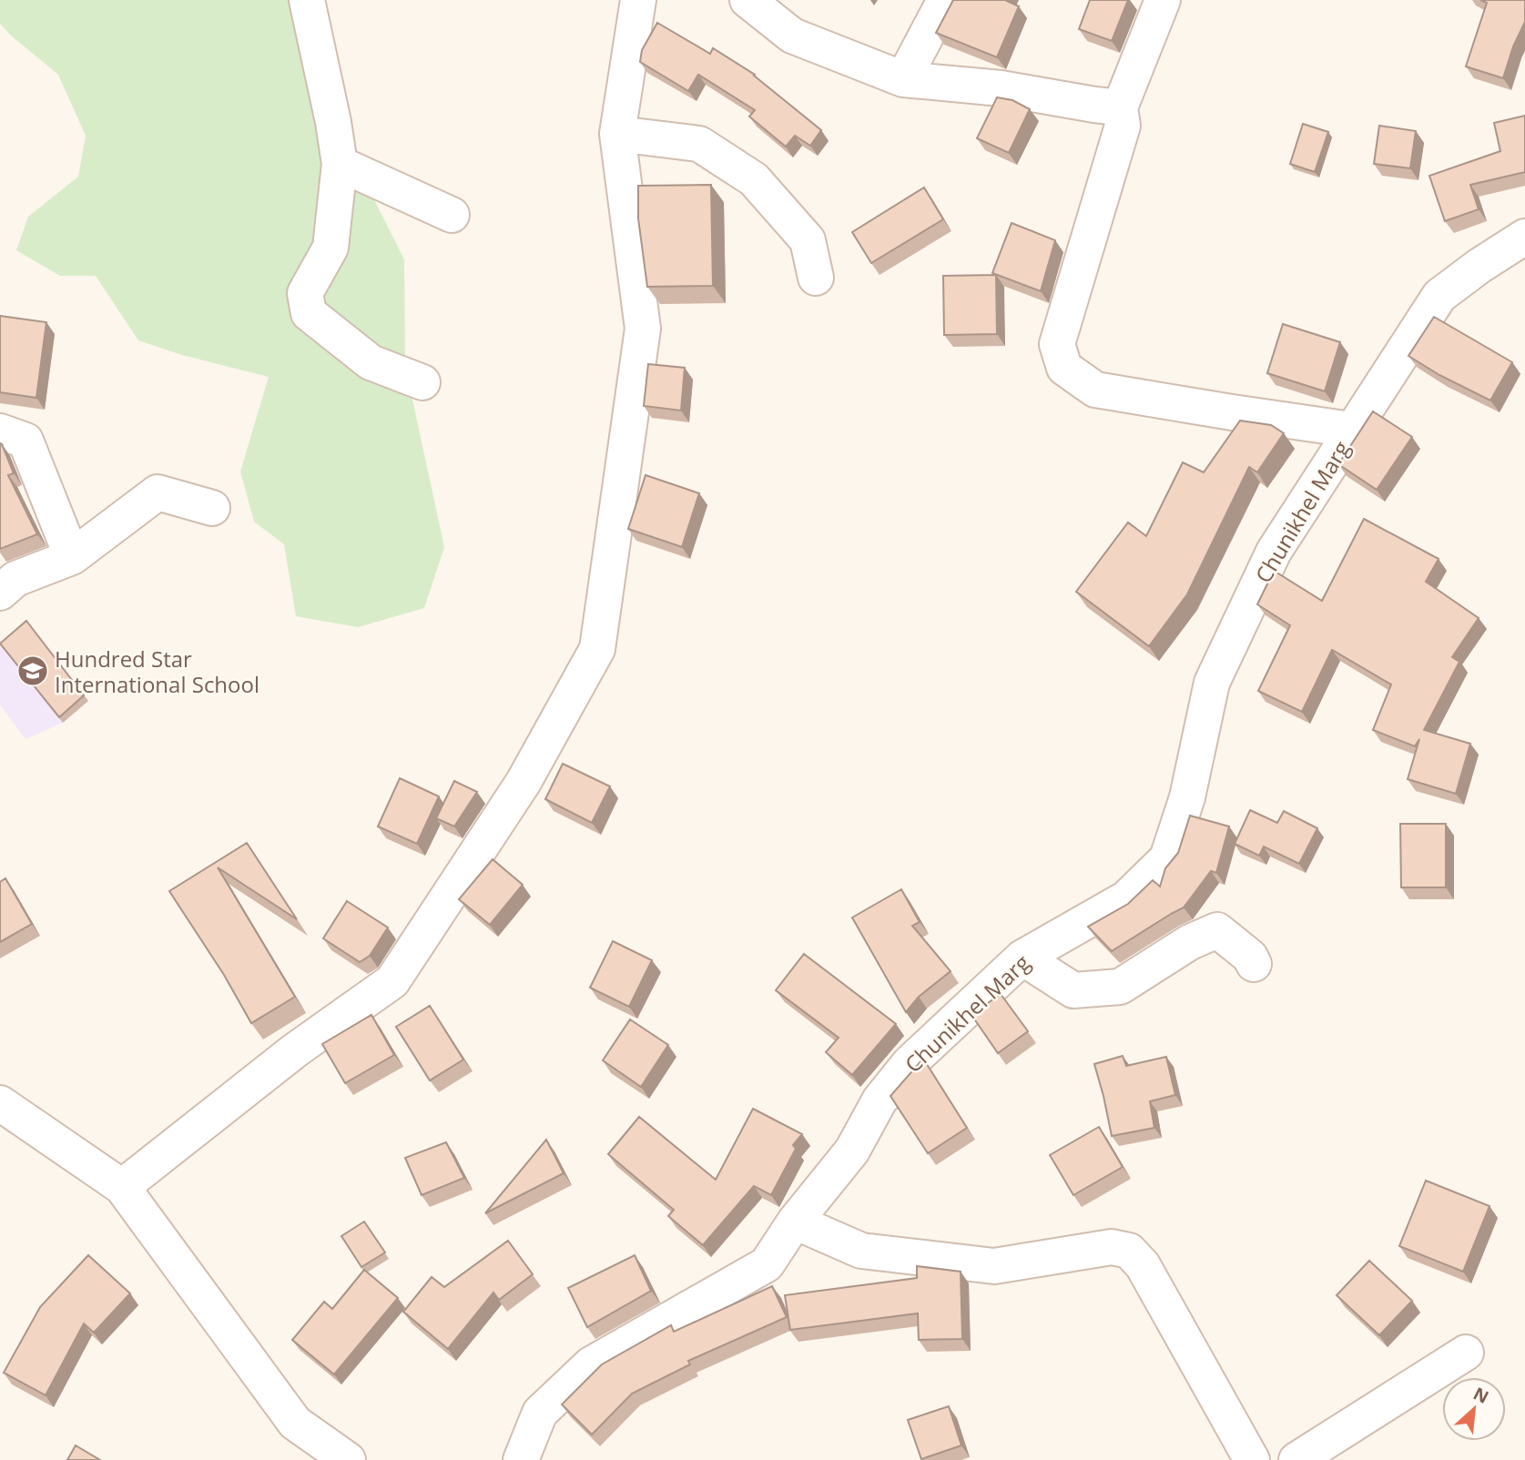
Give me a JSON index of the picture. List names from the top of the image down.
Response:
{
  "streets": {
    "street": ["Chunikhel Marg"]
  },
  "places": {
    "school or university": ["Hundred Star International School"]
  },
  "north": "top right"
}
